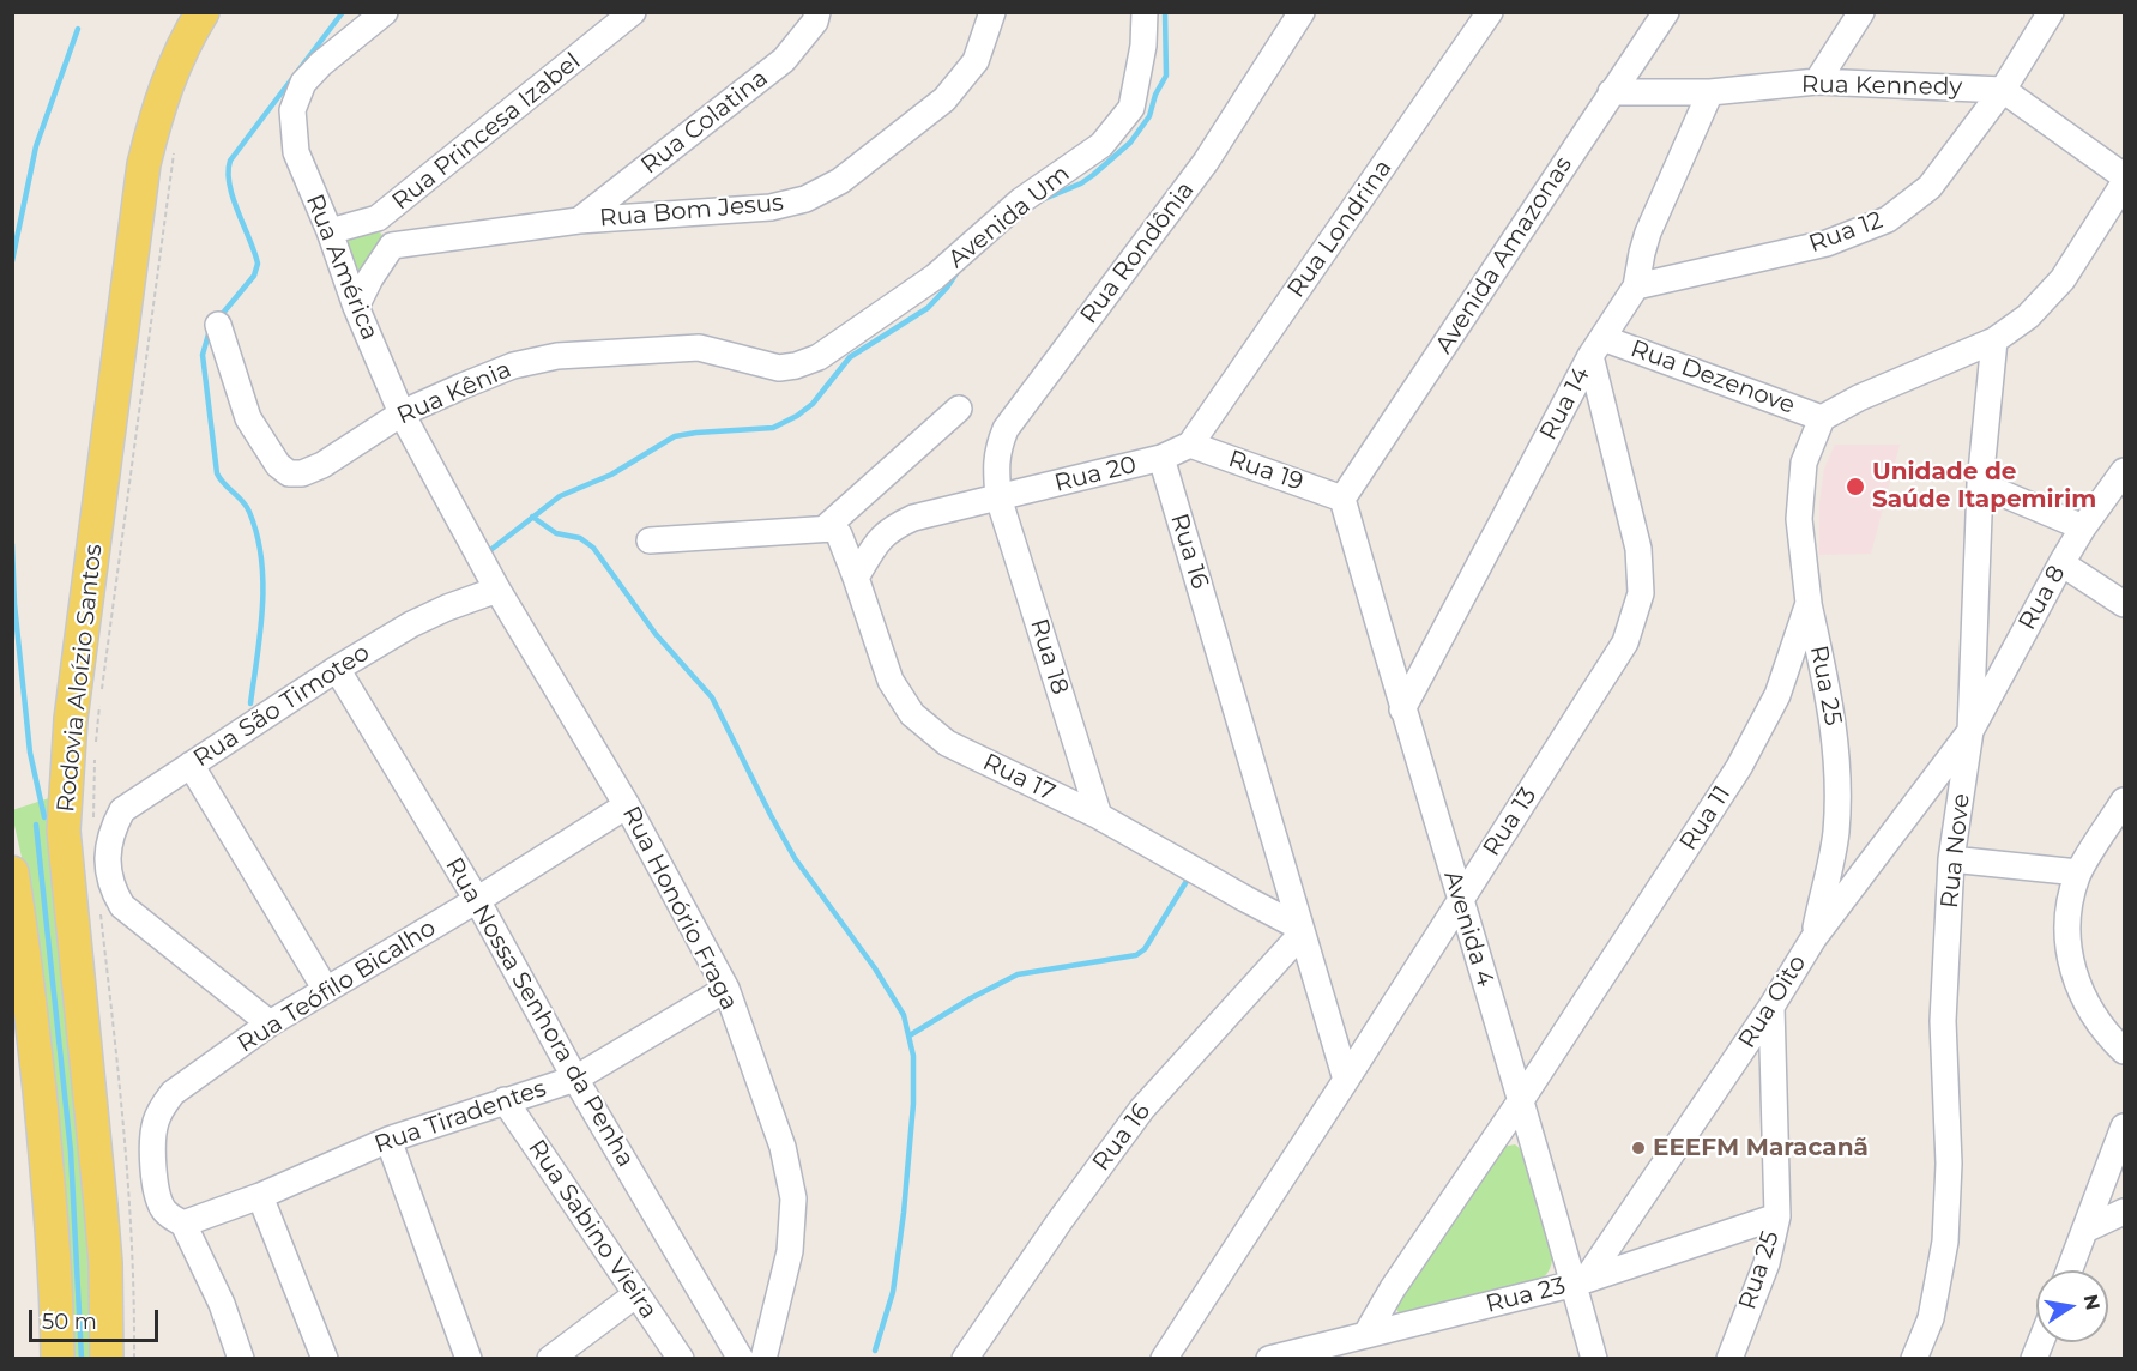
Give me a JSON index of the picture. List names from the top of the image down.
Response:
{
  "streets": {
    "main road": ["Rodovia Aloízio Santos"],
    "street": [
      "Rua Kennedy",
      "Rua Colatina",
      "Rua Princesa Izabel",
      "Rua Bom Jesus",
      "Avenida Um",
      "Rua Londrina",
      "Rua 12",
      "Rua Rondônia",
      "Avenida Amazonas",
      "Rua América",
      "Rua Dezenove",
      "Rua Kênia",
      "Rua 14",
      "Rua 19",
      "Rua 20",
      "Rua 16",
      "Rua 8",
      "Rua 18",
      "Rua 25",
      "Rua São Timoteo",
      "Rua 17",
      "Rua 11",
      "Rua 13",
      "Rua Nove",
      "Rua Honório Fraga",
      "Avenida 4",
      "Rua Teófilo Bicalho",
      "Rua Oito",
      "Rua Nossa Senhora da Penha",
      "Rua Tiradentes",
      "Rua Sabino Vieira",
      "Rua 23"
    ]
  },
  "crossings": [
    ["Rua Kennedy", "Rua 12"],
    ["Rua Kennedy", "Avenida Amazonas"],
    ["Rua Kennedy", "Rua 14"],
    ["Rua Colatina", "Rua Bom Jesus"],
    ["Rua Princesa Izabel", "Rua América"],
    ["Avenida Um", "Rua Kênia"],
    ["Rua Londrina", "Rua 19"],
    ["Rua Londrina", "Rua 20"],
    ["Rua 12", "Rua 14"],
    ["Rua Rondônia", "Rua 20"],
    ["Rua Rondônia", "Rua 18"],
    ["Avenida Amazonas", "Rua 19"],
    ["Avenida Amazonas", "Avenida 4"],
    ["Rua América", "Rua Kênia"],
    ["Rua América", "Rua Honório Fraga"],
    ["Rua Dezenove", "Rua 14"],
    ["Rua Dezenove", "Rua 11"],
    ["Rua Dezenove", "Rua 13"],
    ["Rua 14", "Rua 13"],
    ["Rua 14", "Avenida 4"],
    ["Rua 19", "Rua 20"],
    ["Rua 19", "Avenida 4"],
    ["Rua 20", "Rua 16"],
    ["Rua 20", "Rua 18"],
    ["Rua 20", "Rua 17"],
    ["Rua 16", "Rua 17"],
    ["Rua 16", "Rua 13"],
    ["Rua 8", "Rua Nove"],
    ["Rua 8", "Rua Oito"],
    ["Rua 18", "Rua 17"],
    ["Rua 25", "Rua 11"],
    ["Rua 25", "Rua Oito"],
    ["Rua 25", "Rua 23"],
    ["Rua São Timoteo", "Rua Honório Fraga"],
    ["Rua São Timoteo", "Rua Teófilo Bicalho"],
    ["Rua São Timoteo", "Rua Nossa Senhora da Penha"],
    ["Rua 11", "Avenida 4"],
    ["Rua 11", "Rua 23"],
    ["Rua 13", "Avenida 4"],
    ["Rua Nove", "Rua Oito"],
    ["Rua Honório Fraga", "Rua Teófilo Bicalho"],
    ["Rua Honório Fraga", "Rua Tiradentes"],
    ["Avenida 4", "Rua Oito"],
    ["Avenida 4", "Rua 23"],
    ["Rua Teófilo Bicalho", "Rua Nossa Senhora da Penha"],
    ["Rua Teófilo Bicalho", "Rua Tiradentes"],
    ["Rua Oito", "Rua 23"],
    ["Rua Nossa Senhora da Penha", "Rua Tiradentes"],
    ["Rua Tiradentes", "Rua Sabino Vieira"]
  ],
  "places": ["Unidade de Saúde Itapemirim", "EEEFM Maracanã"],
  "scale_bar": "50 m",
  "north": "right"
}
